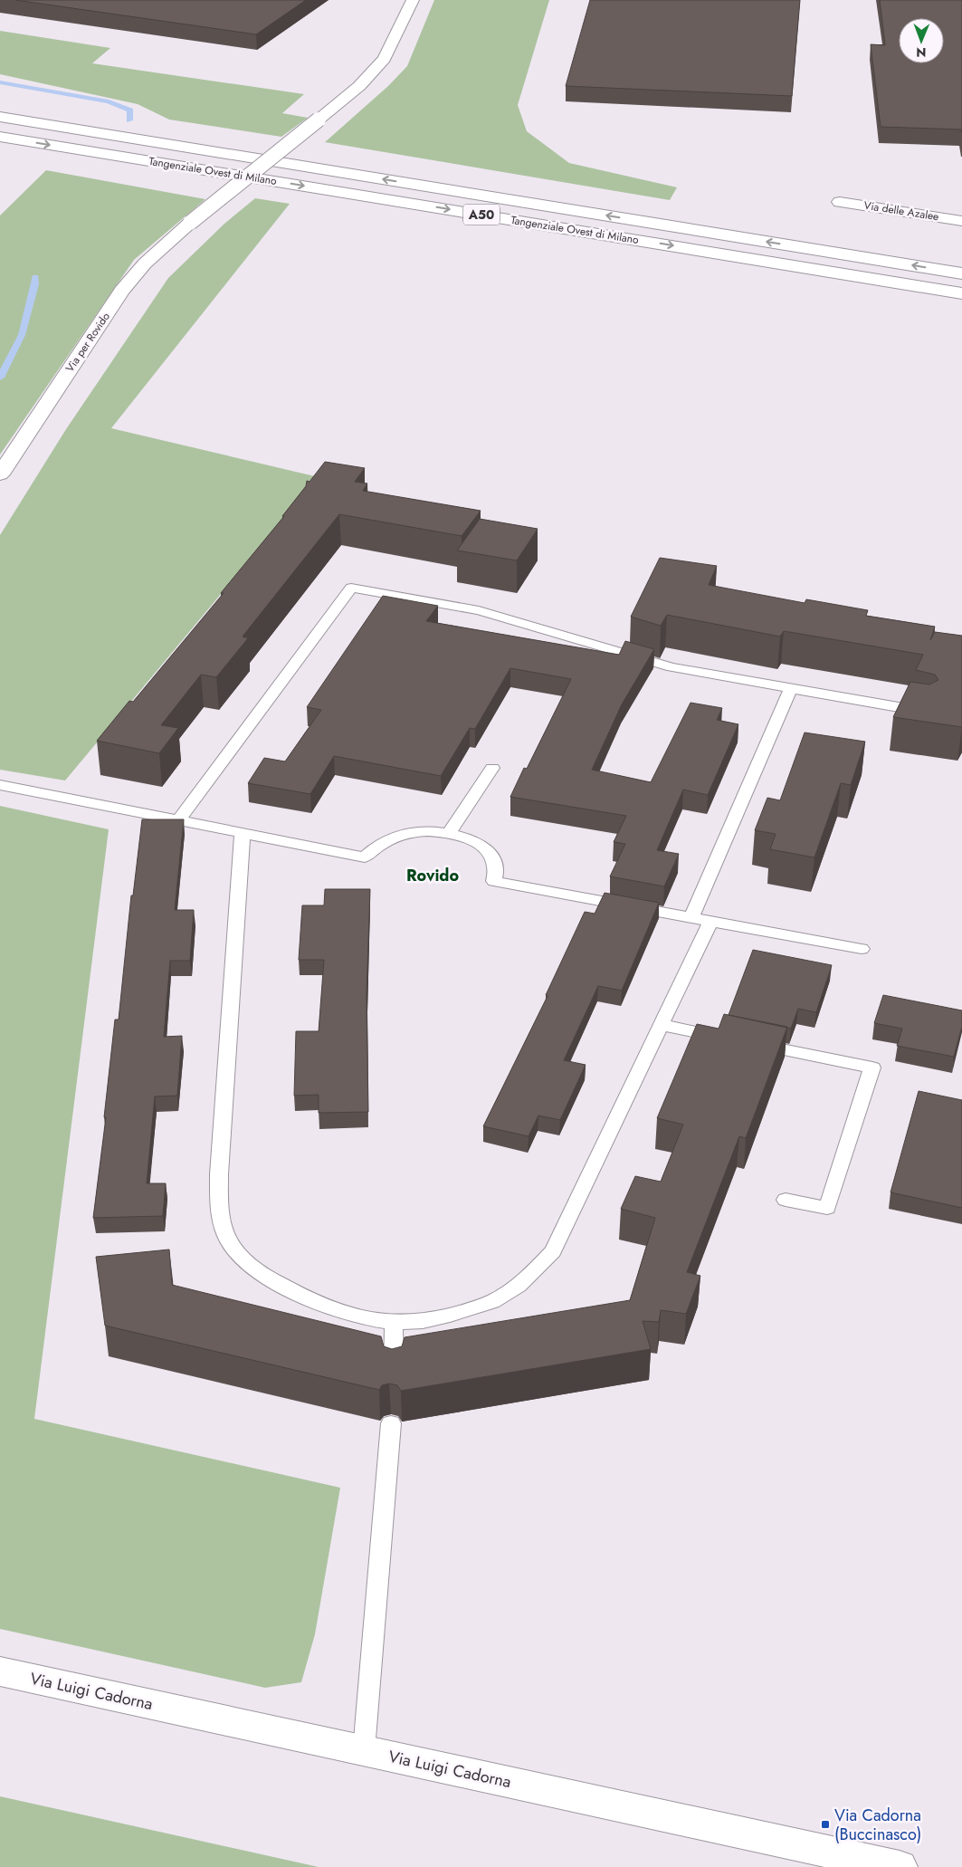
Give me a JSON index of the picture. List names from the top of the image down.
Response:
{
  "streets": {
    "main road": [
      "Tangenziale Ovest di Milano",
      "Via delle Azalee",
      "A50",
      "Via per Rovido",
      "Via Luigi Cadorna"
    ]
  },
  "districts": ["Rovido"],
  "places": {
    "transit": ["Via Cadorna (Buccinasco)"]
  },
  "north": "bottom"
}
